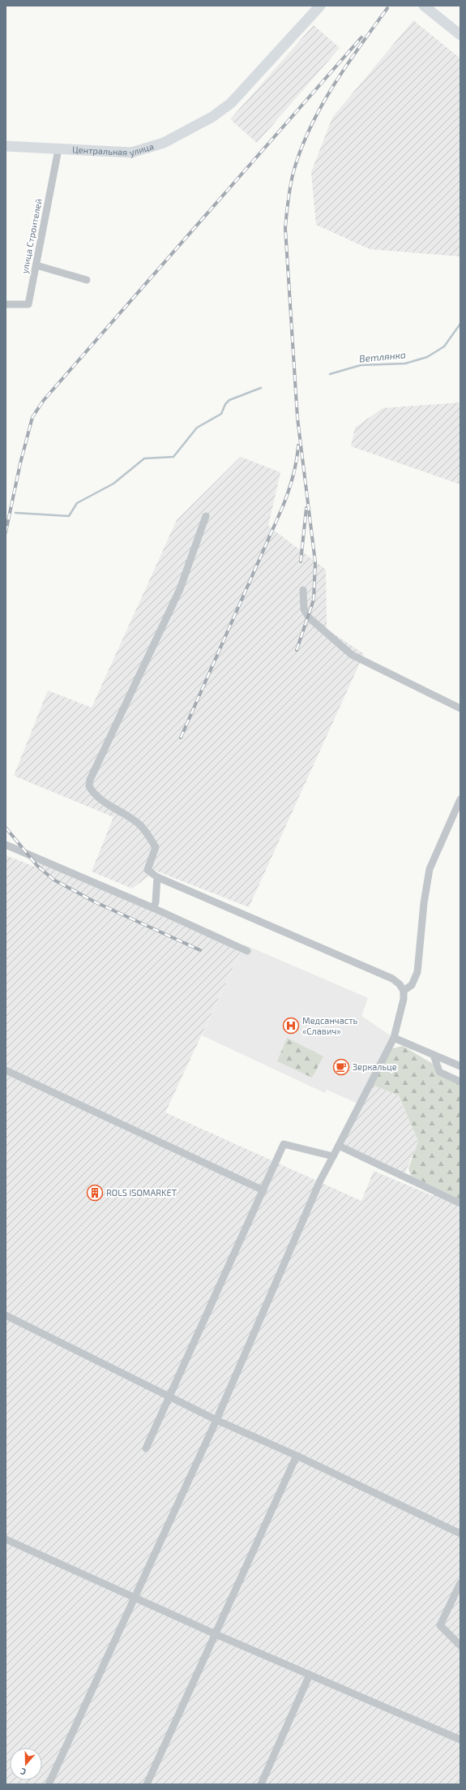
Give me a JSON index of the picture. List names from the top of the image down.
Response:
{
  "streets": {
    "main road": ["Центральная улица"],
    "street": ["улица Строителей"]
  },
  "crossings": [
    ["Центральная улица", "улица Строителей"]
  ],
  "water": ["Ветлянка"],
  "places": {
    "hospital": ["Медсанчасть «Славич»"],
    "cafe": ["Зеркальце"],
    "building": ["ROLS ISOMARKET"]
  },
  "north": "bottom"
}
